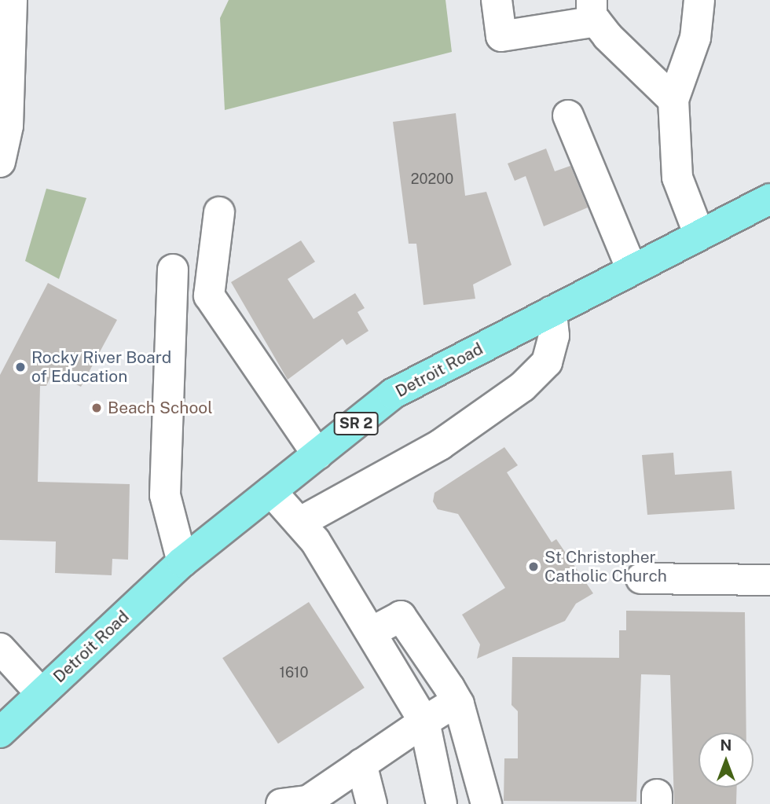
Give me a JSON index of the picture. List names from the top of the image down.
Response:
{
  "streets": {
    "main road": ["Detroit Road", "SR 2"]
  },
  "places": ["Rocky River Board of Education", "Beach School", "St Christopher Catholic Church"],
  "house_numbers": ["20200", "1610"],
  "north": "top"
}
